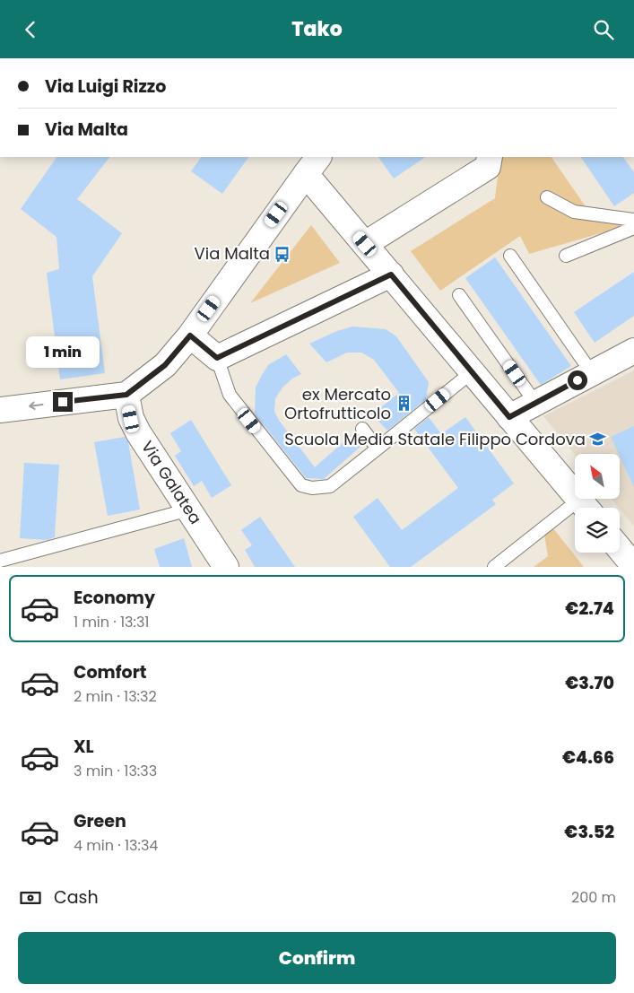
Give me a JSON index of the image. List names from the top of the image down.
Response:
{
  "streets": {
    "street": ["Via Galatea"]
  },
  "places": {
    "bus stop": ["Via Malta"],
    "building": ["ex Mercato Ortofrutticolo"],
    "school or university": ["Scuola Media Statale Filippo Cordova"]
  },
  "north": "top left",
  "page": {
    "header": "Tako",
    "banner": ["Via Luigi Rizzo", "Via Malta"],
    "bubble": "1 min",
    "list": [
      {
        "name": "Economy",
        "note": "1 min · 13:31",
        "value": "€2.74"
      },
      {
        "name": "Comfort",
        "note": "2 min · 13:32",
        "value": "€3.70"
      },
      {
        "name": "XL",
        "note": "3 min · 13:33",
        "value": "€4.66"
      },
      {
        "name": "Green",
        "note": "4 min · 13:34",
        "value": "€3.52"
      }
    ],
    "pay": ["Cash", "200 m"],
    "buttons": "Confirm"
  }
}
